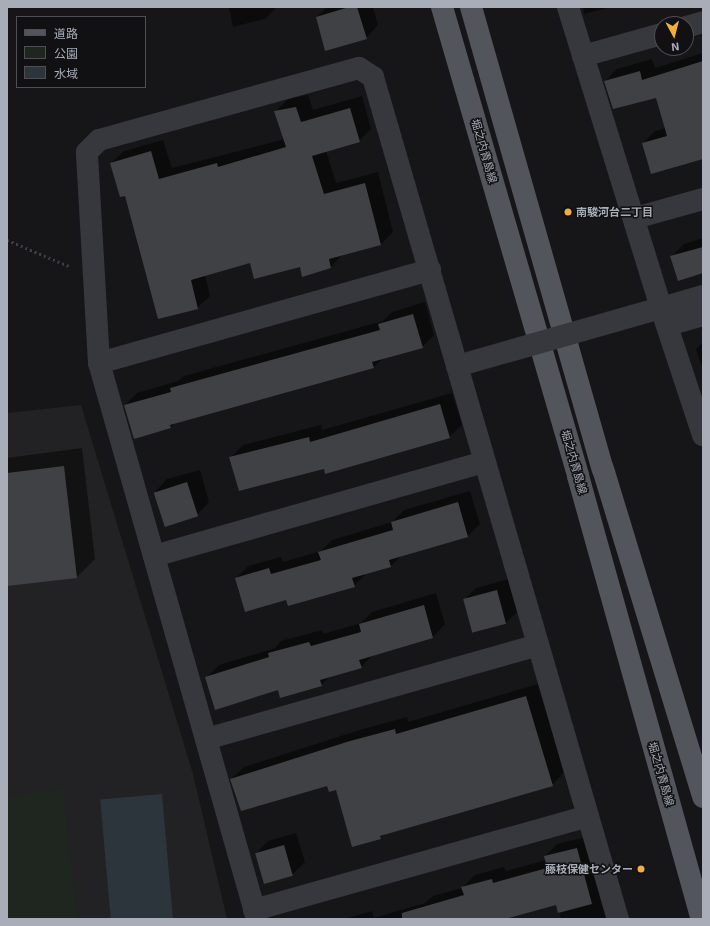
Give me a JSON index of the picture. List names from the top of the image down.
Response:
{
  "streets": {
    "main road": ["堀之内青島線"]
  },
  "places": ["南駿河台二丁目", "藤枝保健センター"],
  "legend": ["道路", "公園", "水域"],
  "north": "bottom"
}
